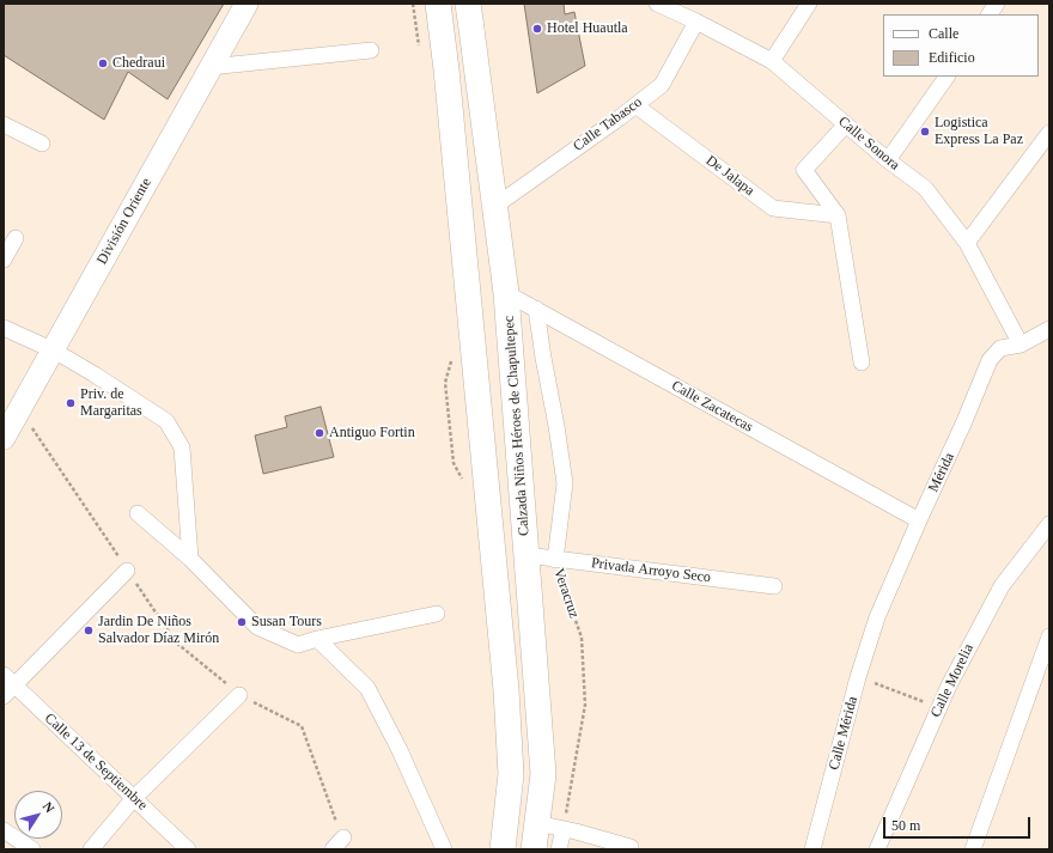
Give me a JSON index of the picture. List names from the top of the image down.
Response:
{
  "streets": {
    "main road": ["División Oriente", "Calzada Niños Héroes de Chapultepec"],
    "street": [
      "Calle Tabasco",
      "Calle Sonora",
      "De Jalapa",
      "Calle Zacatecas",
      "Mérida",
      "Privada Arroyo Seco",
      "Veracruz",
      "Calle Morelia",
      "Calle Mérida",
      "Calle 13 de Septiembre"
    ]
  },
  "crossings": [
    ["Calle Tabasco", "Calle Sonora"],
    ["Calle Tabasco", "De Jalapa"],
    ["Calle Tabasco", "Calzada Niños Héroes de Chapultepec"],
    ["Calle Sonora", "Mérida"],
    ["Calle Zacatecas", "Calzada Niños Héroes de Chapultepec"],
    ["Calle Zacatecas", "Mérida"],
    ["Calle Zacatecas", "Veracruz"],
    ["Calzada Niños Héroes de Chapultepec", "Privada Arroyo Seco"],
    ["Mérida", "Calle Mérida"],
    ["Privada Arroyo Seco", "Veracruz"]
  ],
  "places": [
    "Hotel Huautla",
    "Chedraui",
    "Logistica Express La Paz",
    "Priv. de Margaritas",
    "Antiguo Fortin",
    "Susan Tours",
    "Jardin De Niños Salvador Díaz Mirón"
  ],
  "legend": ["Calle", "Edificio"],
  "scale_bar": "50 m",
  "north": "top right"
}
